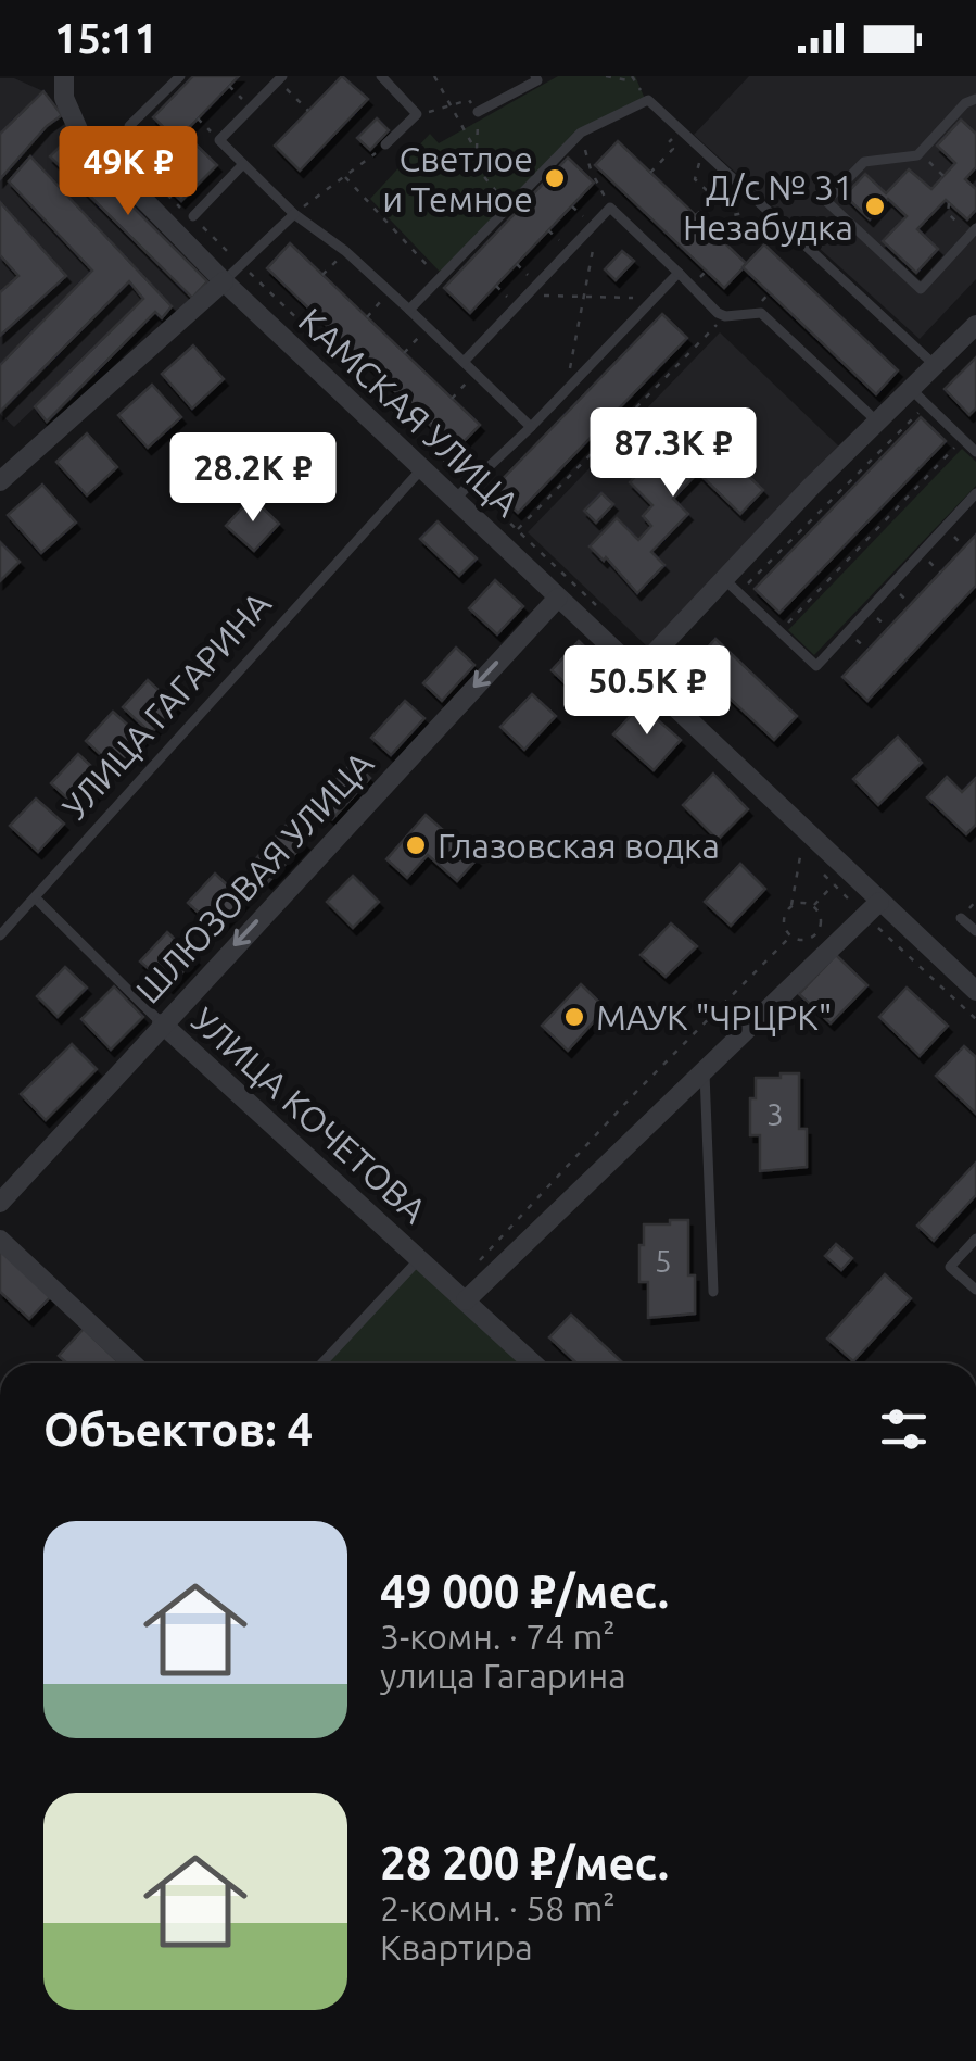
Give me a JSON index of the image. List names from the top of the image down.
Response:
{
  "streets": {
    "street": ["КАМСКАЯ УЛИЦА", "ШЛЮЗОВАЯ УЛИЦА", "УЛИЦА КОЧЕТОВА"],
    "lane": ["УЛИЦА ГАГАРИНА"]
  },
  "crossings": [
    ["КАМСКАЯ УЛИЦА", "УЛИЦА ГАГАРИНА"],
    ["КАМСКАЯ УЛИЦА", "ШЛЮЗОВАЯ УЛИЦА"],
    ["УЛИЦА ГАГАРИНА", "УЛИЦА КОЧЕТОВА"],
    ["ШЛЮЗОВАЯ УЛИЦА", "УЛИЦА КОЧЕТОВА"]
  ],
  "one_way": ["ШЛЮЗОВАЯ УЛИЦА"],
  "places": [
    "Светлое и Темное",
    "Д/с № 31 Незабудка",
    "Глазовская водка",
    "МАУК \"ЧРЦРК\""
  ],
  "house_numbers": ["3", "5"],
  "page": {
    "status": "15:11",
    "price": [
      "49K ₽",
      "87.3K ₽",
      "28.2K ₽",
      "50.5K ₽"
    ],
    "heading": "Объектов: 4",
    "list": [
      {
        "name": "49 000 ₽/мес.",
        "note": "3-комн. · 74 m² · улица Гагарина"
      },
      {
        "name": "28 200 ₽/мес.",
        "note": "2-комн. · 58 m² · Квартира"
      }
    ]
  }
}
